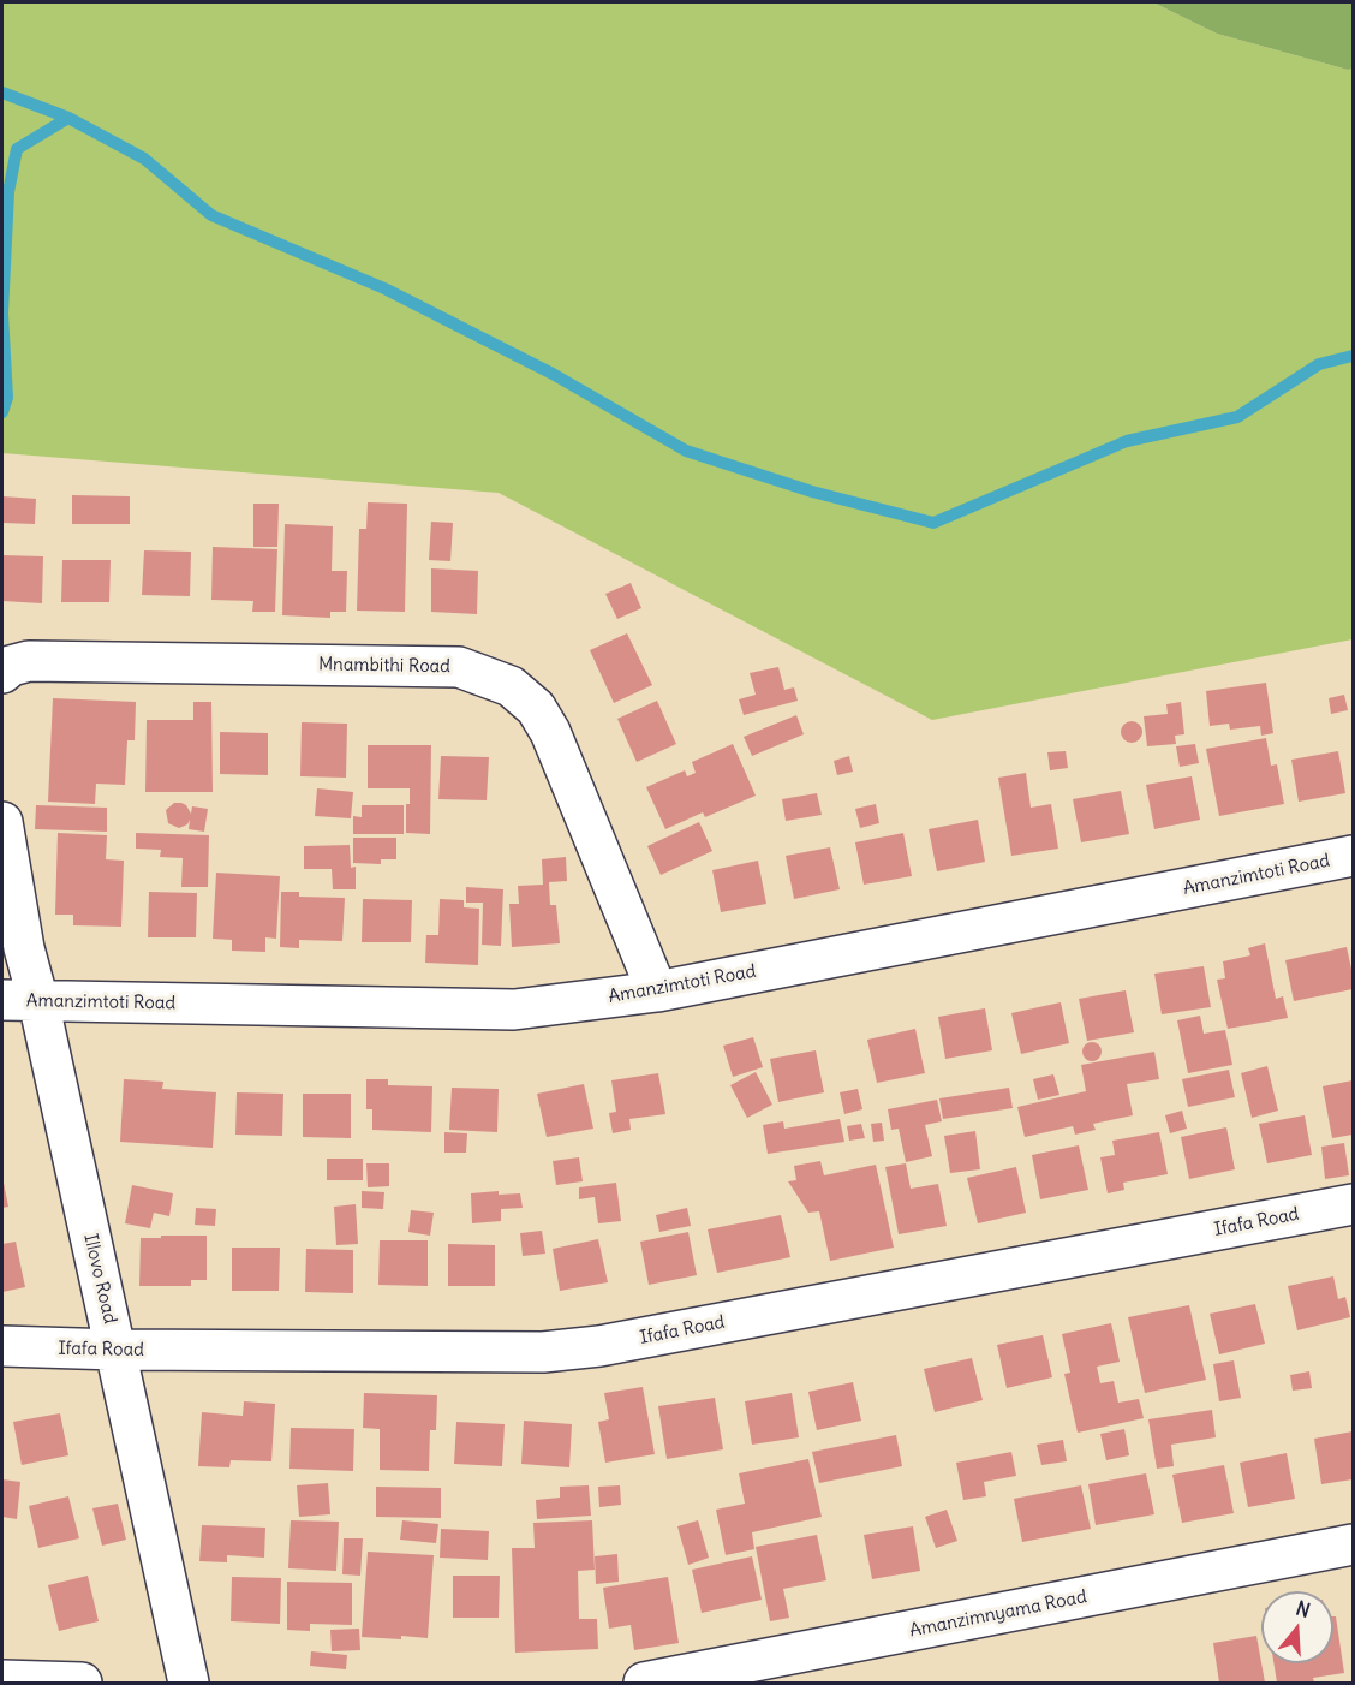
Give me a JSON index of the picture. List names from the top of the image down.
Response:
{
  "streets": {
    "street": [
      "Mnambithi Road",
      "Amanzimtoti Road",
      "Ifafa Road",
      "Illovo Road",
      "Amanzimnyama Road"
    ]
  },
  "crossings": [
    ["Mnambithi Road", "Amanzimtoti Road"],
    ["Amanzimtoti Road", "Illovo Road"],
    ["Ifafa Road", "Illovo Road"]
  ],
  "north": "top"
}
